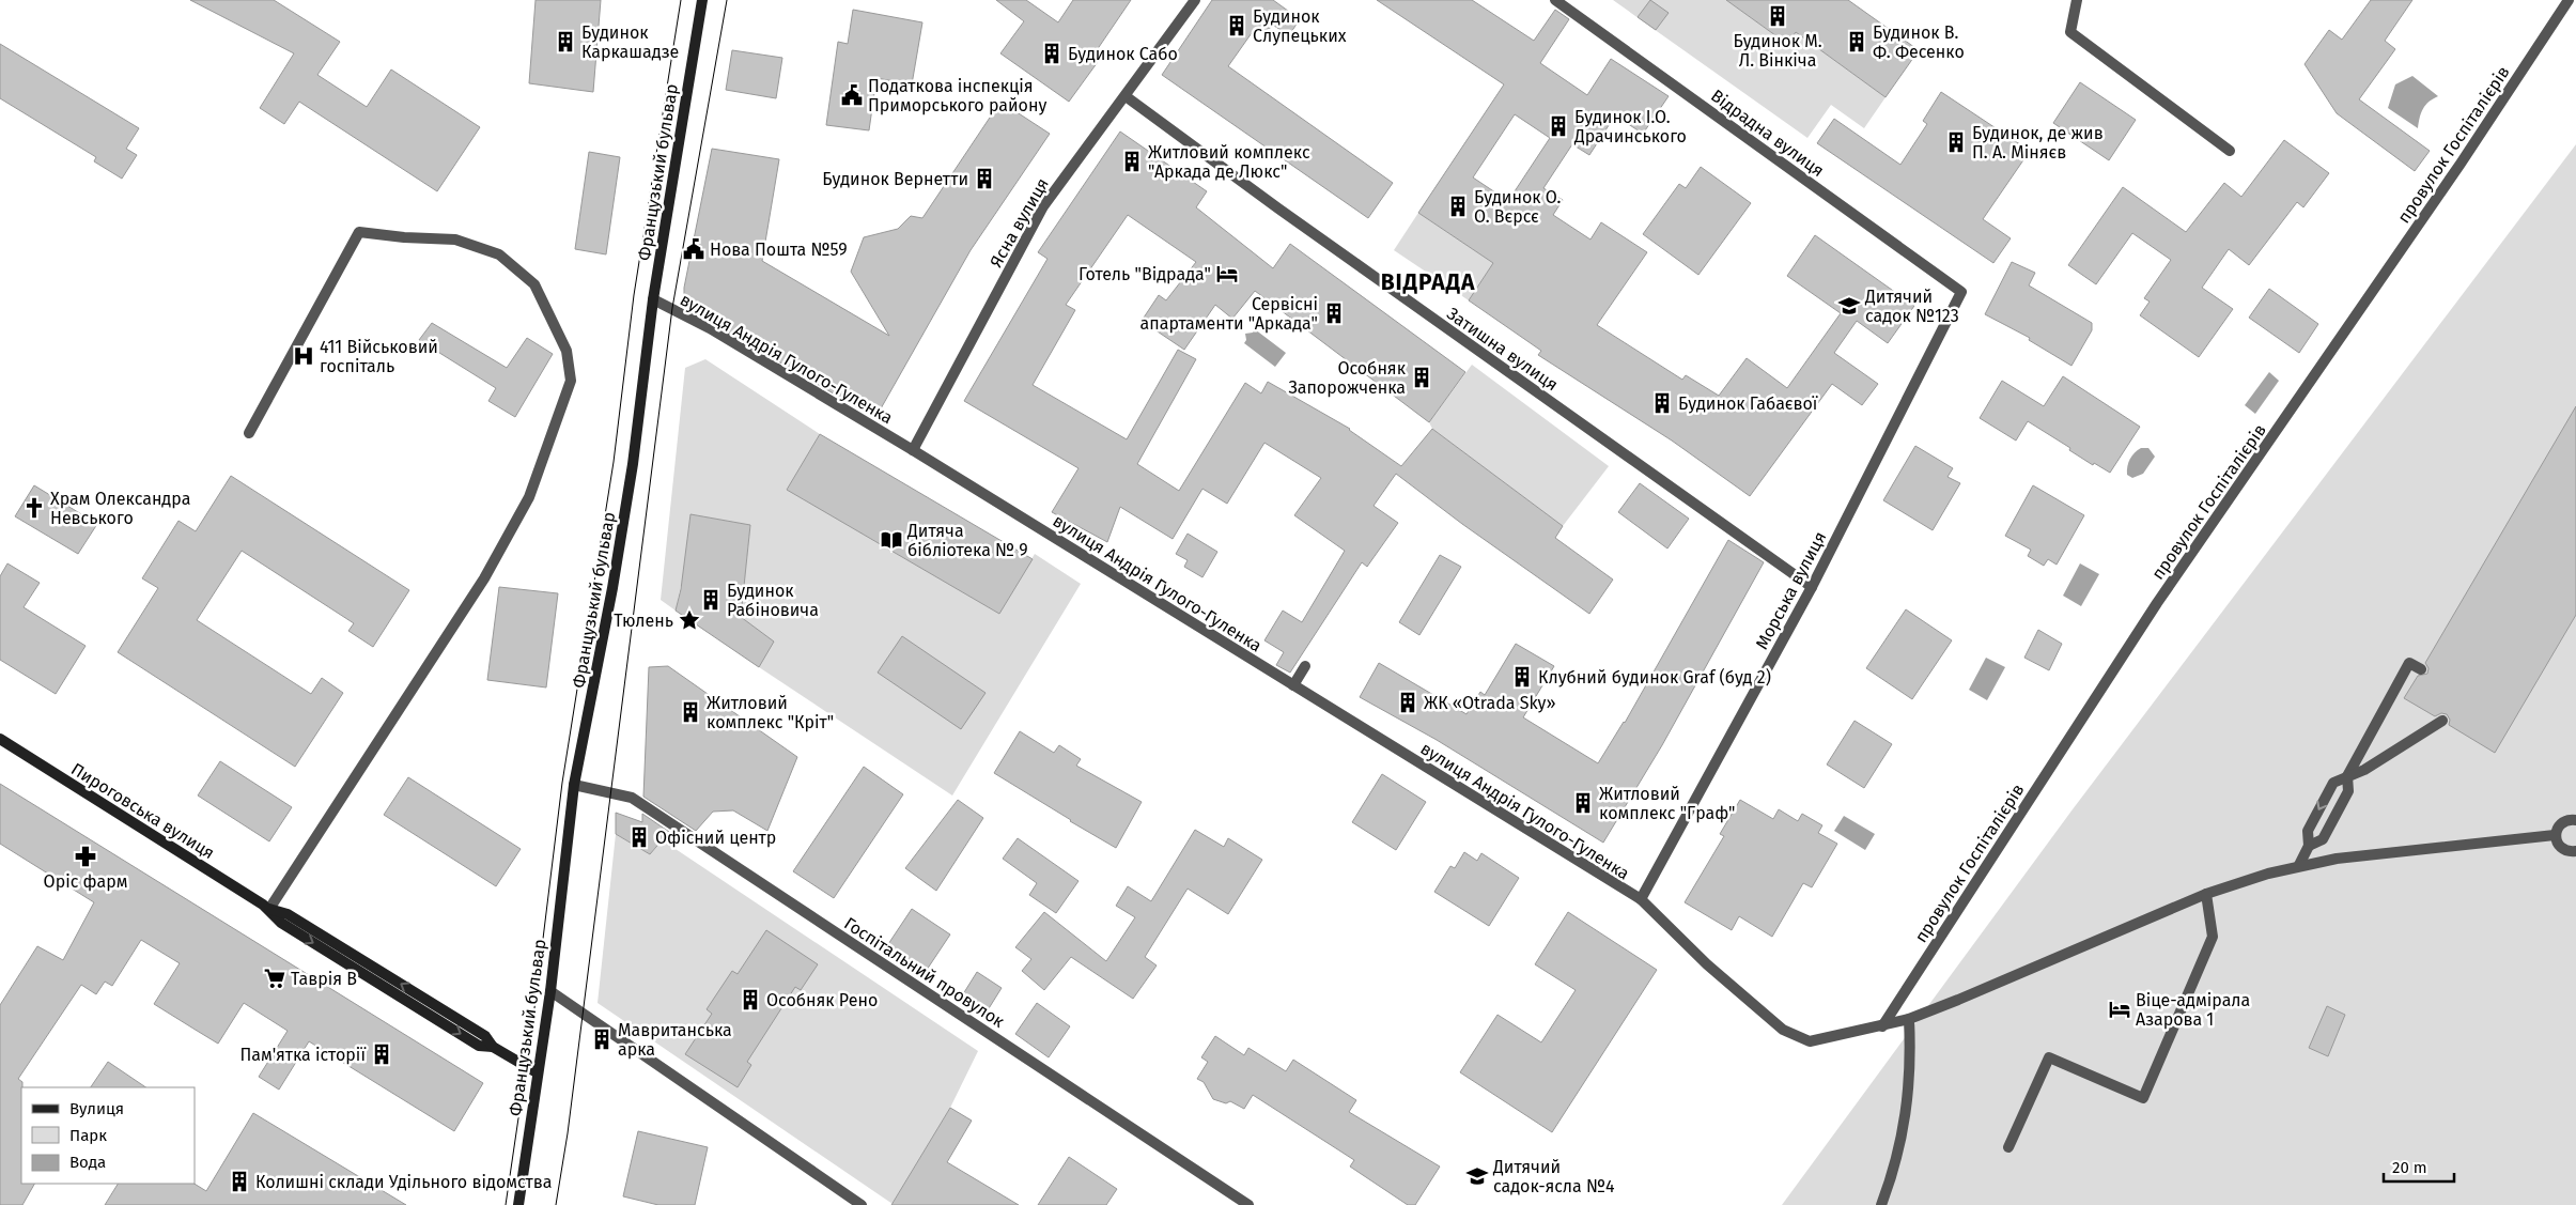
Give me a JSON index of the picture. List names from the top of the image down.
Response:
{
  "streets": {
    "street": [
      "Відрадна вулиця",
      "провулок Госпіталієрів",
      "Французький бульвар",
      "Ясна вулиця",
      "Затишна вулиця",
      "вулиця Андрія Гулого-Гуленка",
      "Морська вулиця",
      "Пироговська вулиця",
      "Госпітальний провулок"
    ]
  },
  "crossings": [
    ["Відрадна вулиця", "Морська вулиця"],
    ["провулок Госпіталієрів", "вулиця Андрія Гулого-Гуленка"],
    ["Французький бульвар", "вулиця Андрія Гулого-Гуленка"],
    ["Французький бульвар", "Пироговська вулиця"],
    ["Французький бульвар", "Госпітальний провулок"],
    ["Ясна вулиця", "Затишна вулиця"],
    ["Ясна вулиця", "вулиця Андрія Гулого-Гуленка"],
    ["Затишна вулиця", "Морська вулиця"],
    ["вулиця Андрія Гулого-Гуленка", "Морська вулиця"]
  ],
  "districts": ["ВІДРАДА"],
  "places": {
    "building": [
      "Будинок М. Л. Вінкіча",
      "Будинок Слупецьких",
      "Будинок Каркашадзе",
      "Будинок В. Ф. Фесенко",
      "Будинок Сабо",
      "Будинок І.О. Драчинського",
      "Будинок, де жив П. А. Міняєв",
      "Житловий комплекс \"Аркада де Люкс\"",
      "Будинок Вернетти",
      "Будинок О. О. Вєрсє",
      "Сервісні апартаменти \"Аркада\"",
      "Особняк Запорожченка",
      "Будинок Габаєвої",
      "Будинок Рабіновича",
      "Клубний будинок Graf (буд 2)",
      "ЖК «Otrada Sky»",
      "Житловий комплекс \"Кріт\"",
      "Житловий комплекс \"Граф\"",
      "Офісний центр",
      "Особняк Рено",
      "Мавританська арка",
      "Пам'ятка історії",
      "Колишні склади Удільного відомства"
    ],
    "public building": ["Податкова інспекція Приморського району", "Нова Пошта №59"],
    "hotel": ["Готель \"Відрада\"", "Віце-адмірала Азарова 1"],
    "school or university": ["Дитячий садок №123", "Дитячий садок-ясла №4"],
    "hospital": ["411 Військовий госпіталь"],
    "church": ["Храм Олександра Невського"],
    "library": ["Дитяча бібліотека № 9"],
    "place": ["Тюлень"],
    "pharmacy": ["Оріс фарм"],
    "supermarket": ["Таврія В"]
  },
  "legend": ["Вулиця", "Парк", "Вода"],
  "scale_bar": "20 m"
}
